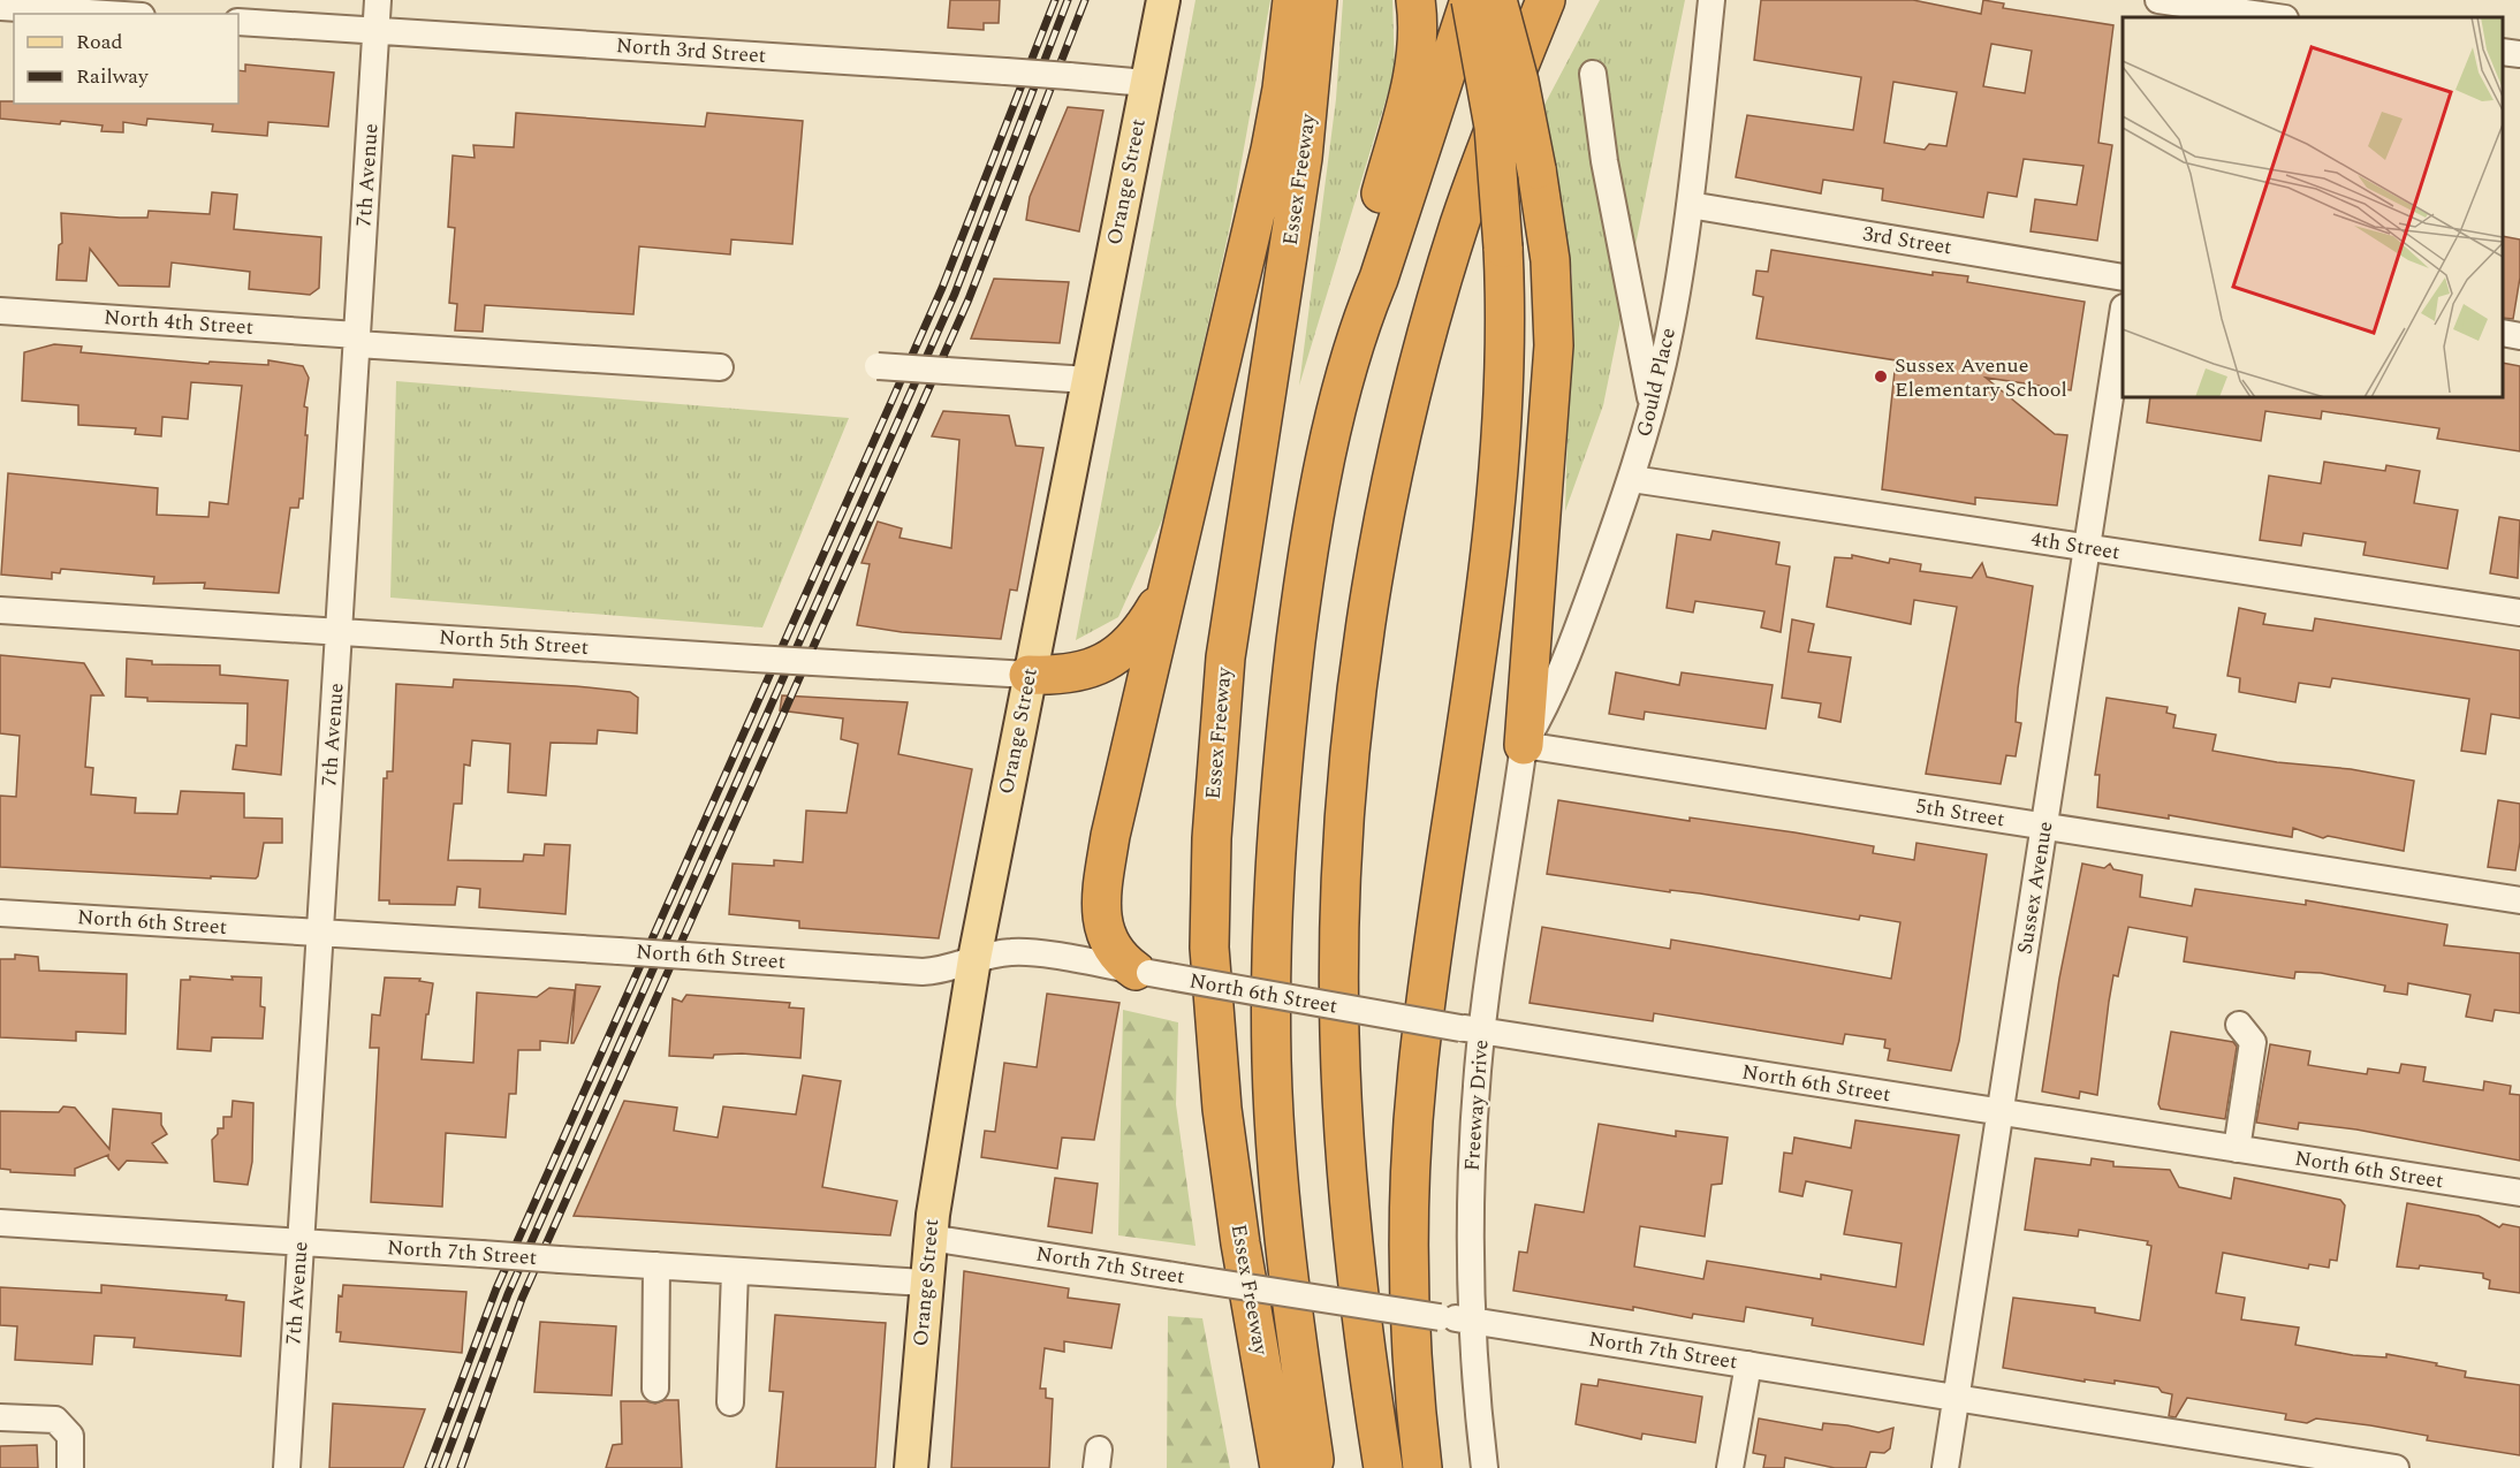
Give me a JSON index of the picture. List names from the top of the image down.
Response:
{
  "streets": {
    "highway": ["Essex Freeway"],
    "main road": ["Orange Street"],
    "street": [
      "North 3rd Street",
      "7th Avenue",
      "3rd Street",
      "North 4th Street",
      "Gould Place",
      "4th Street",
      "North 5th Street",
      "5th Street",
      "Sussex Avenue",
      "North 6th Street",
      "Freeway Drive",
      "North 7th Street"
    ]
  },
  "crossings": [
    ["North 3rd Street", "7th Avenue"],
    ["North 3rd Street", "Orange Street"],
    ["7th Avenue", "North 4th Street"],
    ["7th Avenue", "North 5th Street"],
    ["7th Avenue", "North 6th Street"],
    ["7th Avenue", "North 7th Street"],
    ["Orange Street", "North 5th Street"],
    ["Orange Street", "North 6th Street"],
    ["Orange Street", "North 7th Street"],
    ["3rd Street", "Gould Place"],
    ["Gould Place", "4th Street"],
    ["Gould Place", "5th Street"],
    ["Gould Place", "Freeway Drive"],
    ["4th Street", "Sussex Avenue"],
    ["5th Street", "Sussex Avenue"],
    ["5th Street", "Freeway Drive"],
    ["Sussex Avenue", "North 6th Street"],
    ["Sussex Avenue", "North 7th Street"],
    ["North 6th Street", "Freeway Drive"],
    ["Freeway Drive", "North 7th Street"]
  ],
  "places": ["Sussex Avenue Elementary School"],
  "legend": ["Road", "Railway"]
}
